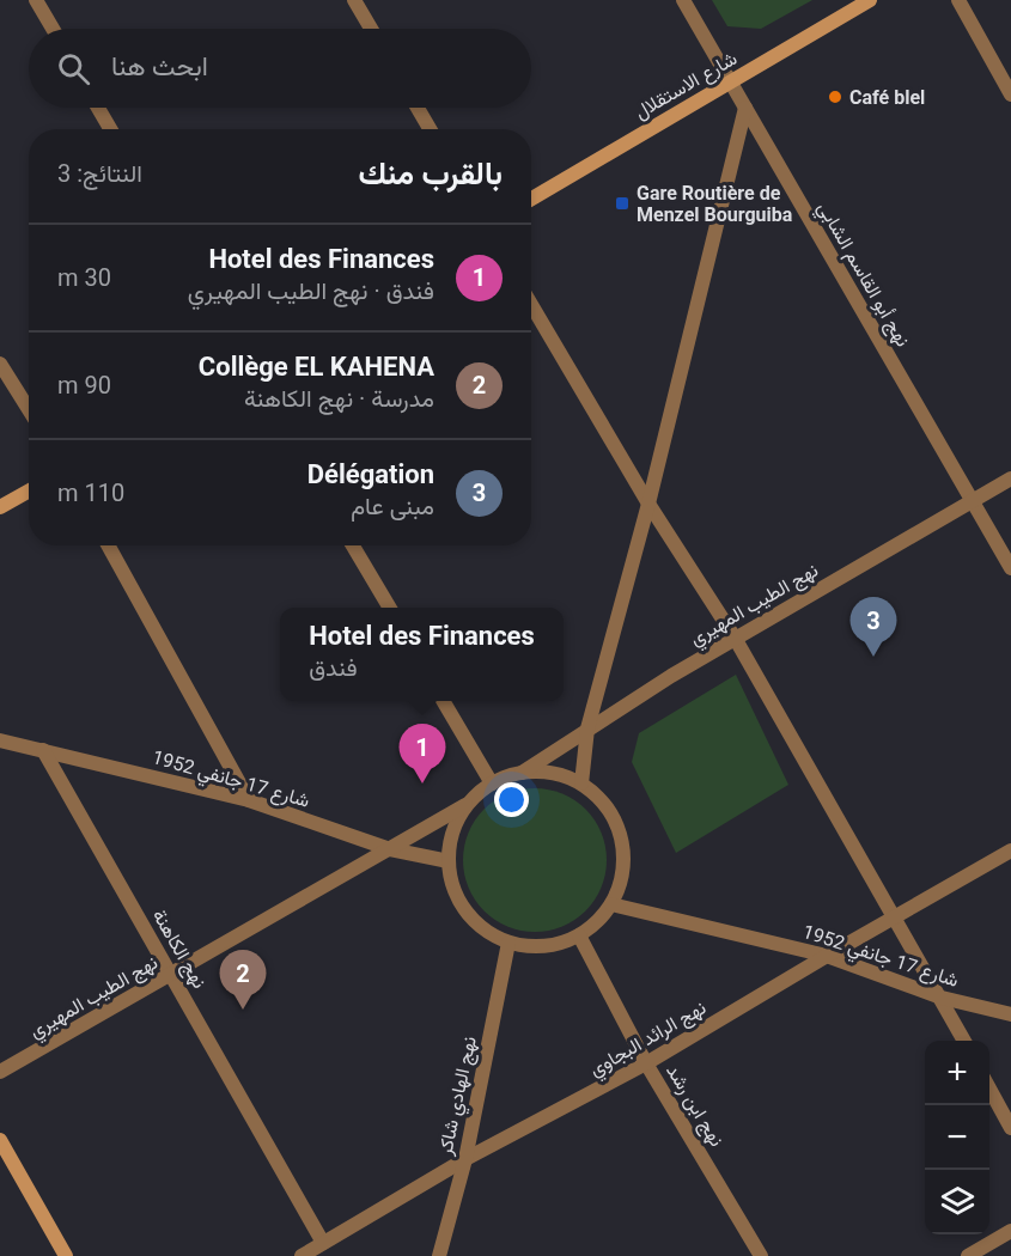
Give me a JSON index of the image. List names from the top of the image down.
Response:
{
  "streets": {
    "main road": ["شارع الاستقلال"],
    "street": [
      "نهج أبو القاسم الشابي",
      "نهج الطيب المهيري",
      "شارع 17 جانفي 1952",
      "نهج الكاهنة",
      "نهج الرائد البجاوي",
      "نهج الهادي شاكر",
      "نهج ابن رشد"
    ]
  },
  "crossings": [
    ["شارع الاستقلال", "نهج أبو القاسم الشابي"],
    ["نهج أبو القاسم الشابي", "نهج الطيب المهيري"],
    ["نهج الطيب المهيري", "شارع 17 جانفي 1952"],
    ["نهج الطيب المهيري", "نهج الكاهنة"],
    ["نهج الطيب المهيري", "نهج الهادي شاكر"],
    ["نهج الطيب المهيري", "نهج ابن رشد"],
    ["شارع 17 جانفي 1952", "نهج الكاهنة"],
    ["شارع 17 جانفي 1952", "نهج الرائد البجاوي"],
    ["شارع 17 جانفي 1952", "نهج الهادي شاكر"],
    ["شارع 17 جانفي 1952", "نهج ابن رشد"],
    ["نهج الكاهنة", "نهج الرائد البجاوي"],
    ["نهج الرائد البجاوي", "نهج الهادي شاكر"],
    ["نهج الرائد البجاوي", "نهج ابن رشد"],
    ["نهج الهادي شاكر", "نهج ابن رشد"]
  ],
  "places": {
    "other": ["Café blel"],
    "transit": ["Gare Routière de Menzel Bourguiba"]
  },
  "page": {
    "search": "ابحث هنا",
    "heading": ["بالقرب منك", "النتائج: 3"],
    "list": [
      {
        "mark": "1",
        "name": "Hotel des Finances",
        "note": "فندق · نهج الطيب المهيري",
        "value": "30 m"
      },
      {
        "mark": "2",
        "name": "Collège EL KAHENA",
        "note": "مدرسة · نهج الكاهنة",
        "value": "90 m"
      },
      {
        "mark": "3",
        "name": "Délégation",
        "note": "مبنى عام",
        "value": "110 m"
      }
    ],
    "pins": ["3", "1", "2"],
    "popup": ["Hotel des Finances", "فندق"],
    "map_buttons": ["+", "−"]
  }
}
